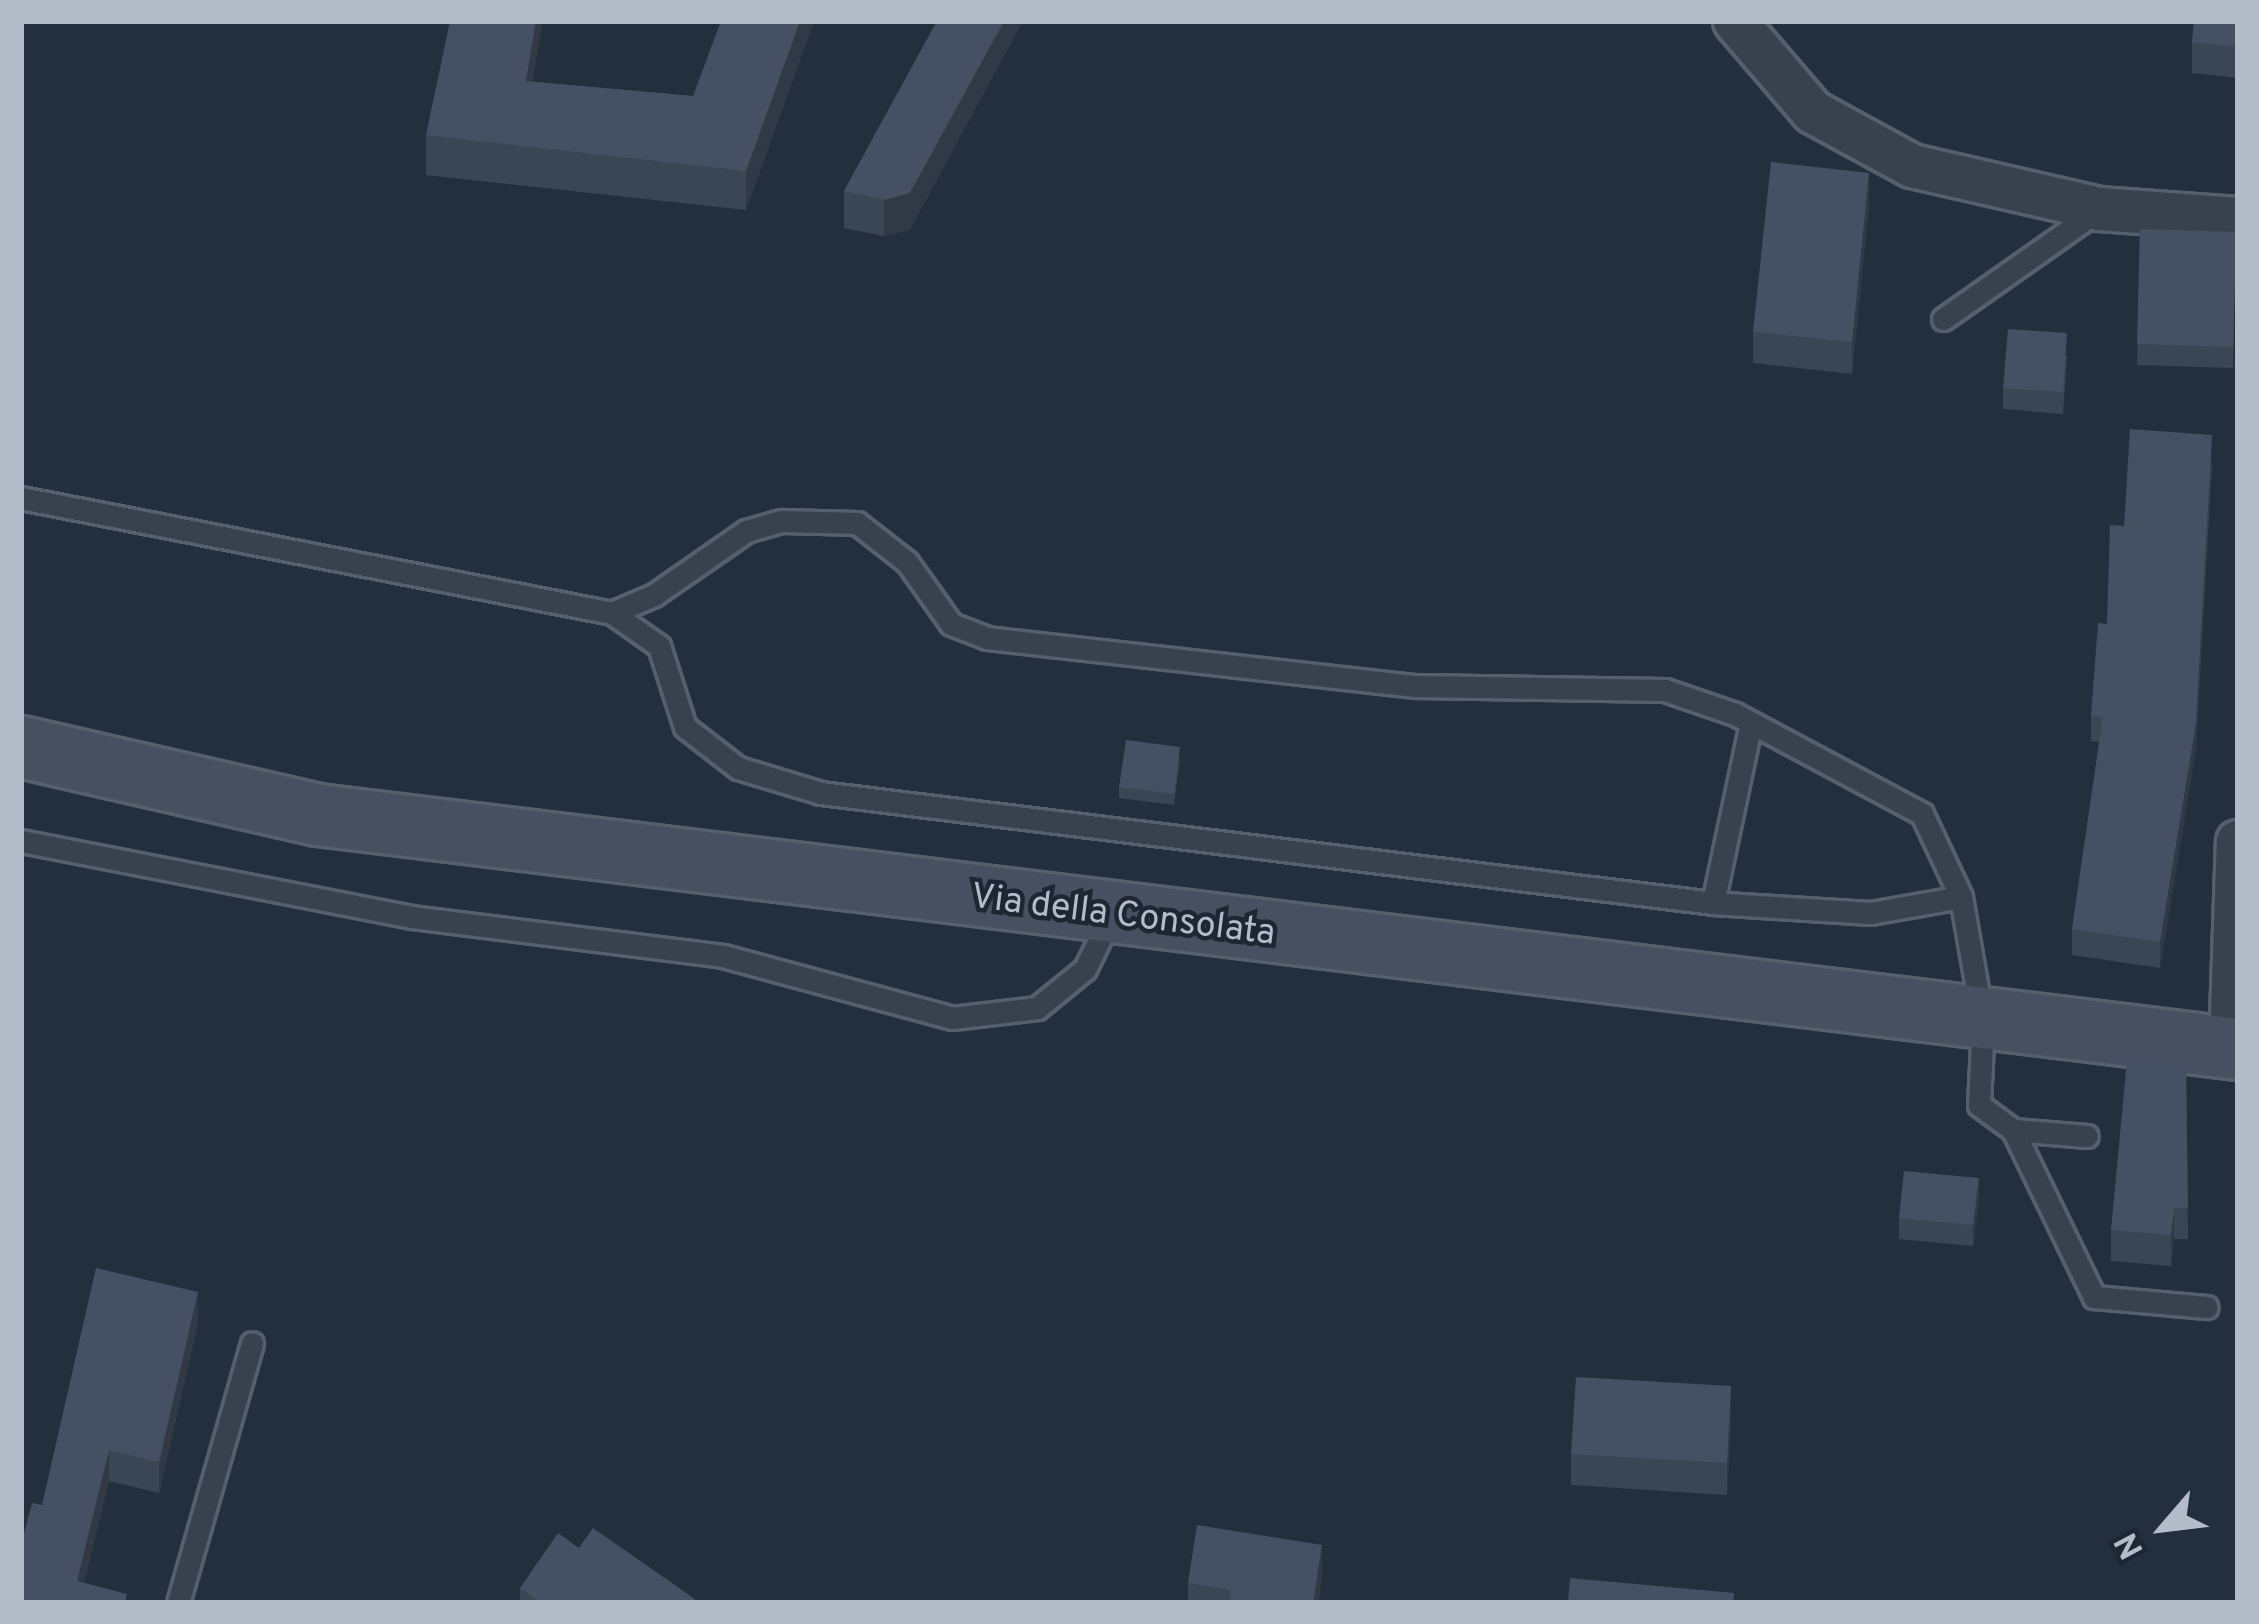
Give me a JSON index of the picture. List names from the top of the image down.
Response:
{
  "streets": {
    "main road": ["Via della Consolata"]
  },
  "north": "bottom left"
}
